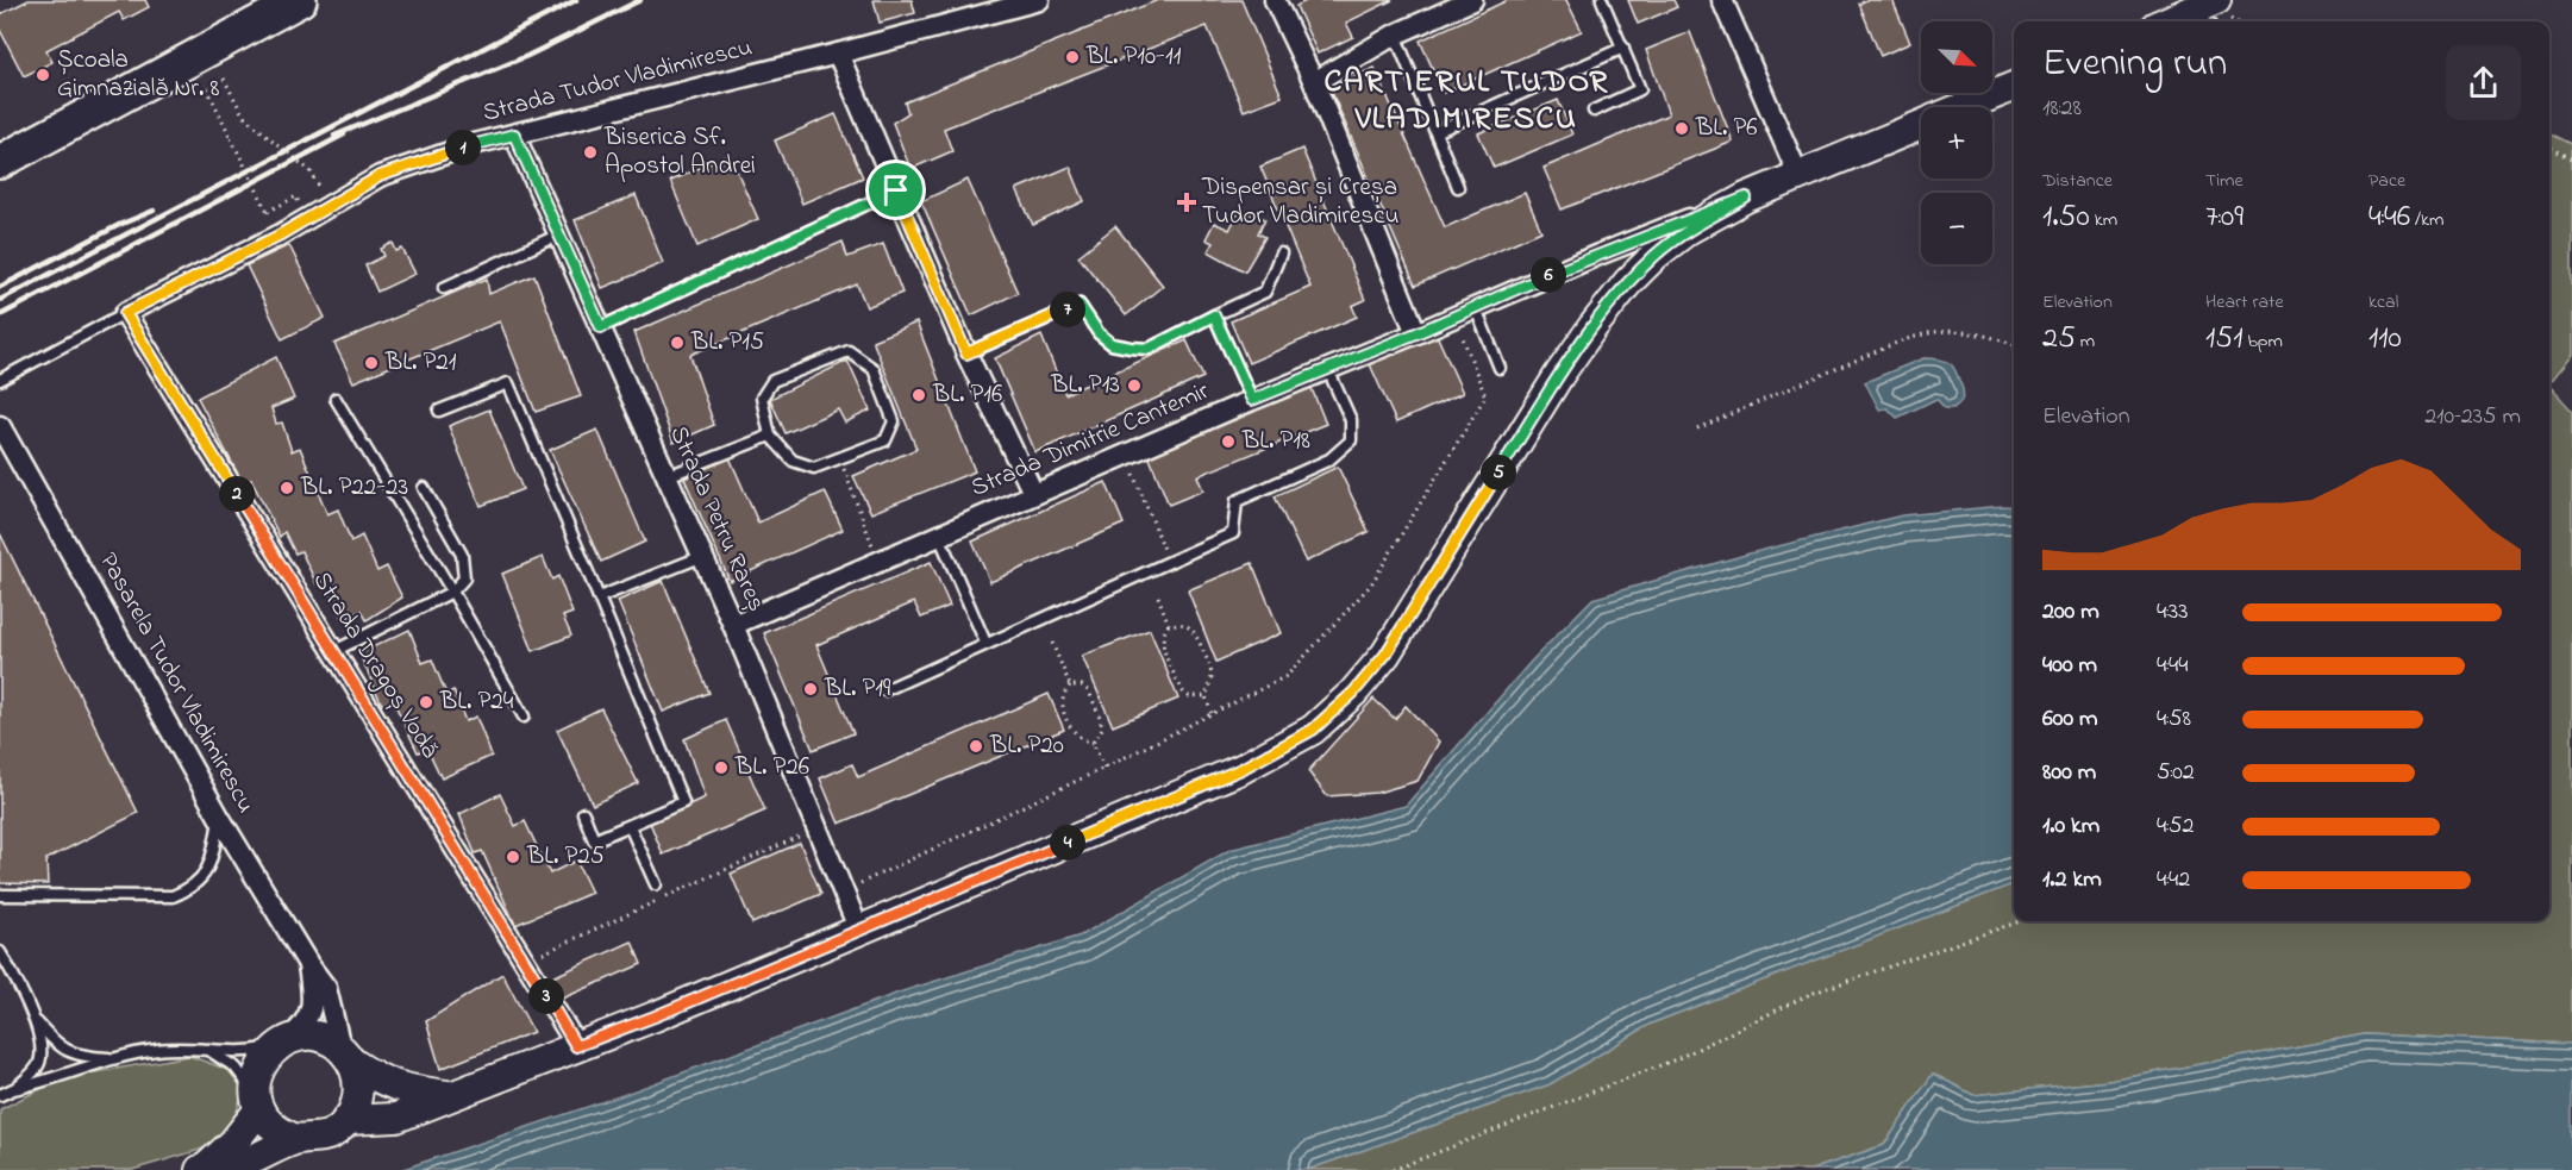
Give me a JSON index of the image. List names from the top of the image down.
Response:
{
  "streets": {
    "street": [
      "Strada Tudor Vladimirescu",
      "Strada Dimitrie Cantemir",
      "Strada Petru Rareș",
      "Strada Dragoș Vodă",
      "Pasarela Tudor Vladimirescu"
    ]
  },
  "crossings": [
    ["Strada Tudor Vladimirescu", "Strada Petru Rareș"],
    ["Strada Tudor Vladimirescu", "Strada Dragoș Vodă"],
    ["Strada Dimitrie Cantemir", "Strada Petru Rareș"]
  ],
  "districts": ["CARTIERUL TUDOR VLADIMIRESCU"],
  "places": {
    "other": [
      "BL. P10-11",
      "Școala Gimnazială Nr. 8",
      "BL. P6",
      "Biserica Sf. Apostol Andrei",
      "BL. P15",
      "BL. P21",
      "BL. P13",
      "BL. P16",
      "BL. P18",
      "BL. P22-23",
      "BL. P19",
      "BL. P24",
      "BL. P20",
      "BL. P26",
      "BL. P25"
    ],
    "health": ["Dispensar și Creșa Tudor Vladimirescu"]
  },
  "north": "bottom right",
  "page": {
    "map_buttons": ["+", "−"],
    "heading": ["Evening run", "18:28"],
    "pins": [
      "1",
      "6",
      "7",
      "5",
      "2",
      "4",
      "3"
    ],
    "stats": [
      ["Distance", "1.50 km"],
      ["Time", "7:09"],
      ["Pace", "4:46 /km"],
      ["Elevation", "25 m"],
      ["Heart rate", "151 bpm"],
      ["kcal", "110"]
    ],
    "chart": ["Elevation", "210–235 m"],
    "list": [
      {
        "name": "200 m",
        "note": "4:33"
      },
      {
        "name": "400 m",
        "note": "4:44"
      },
      {
        "name": "600 m",
        "note": "4:58"
      },
      {
        "name": "800 m",
        "note": "5:02"
      },
      {
        "name": "1.0 km",
        "note": "4:52"
      },
      {
        "name": "1.2 km",
        "note": "4:42"
      }
    ]
  }
}
